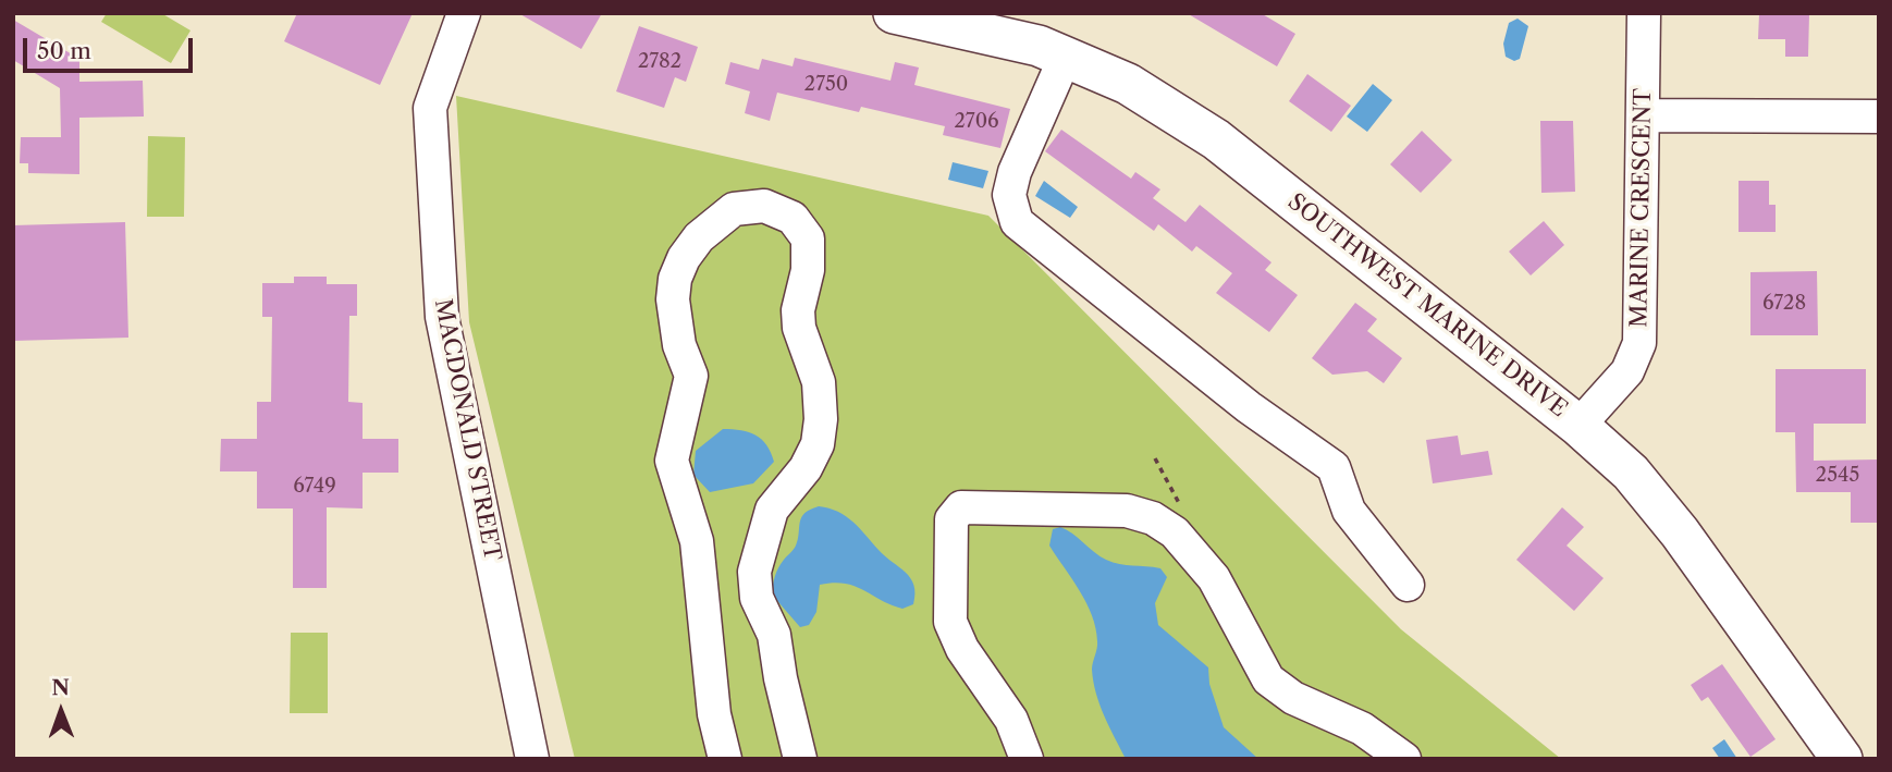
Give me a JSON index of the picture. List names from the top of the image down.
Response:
{
  "streets": {
    "main road": ["SOUTHWEST MARINE DRIVE"],
    "street": ["MARINE CRESCENT", "MACDONALD STREET"]
  },
  "crossings": [
    ["MARINE CRESCENT", "SOUTHWEST MARINE DRIVE"]
  ],
  "house_numbers": [
    "2782",
    "2750",
    "2706",
    "6728",
    "2545",
    "6749"
  ],
  "scale_bar": "50 m",
  "north": "top"
}
